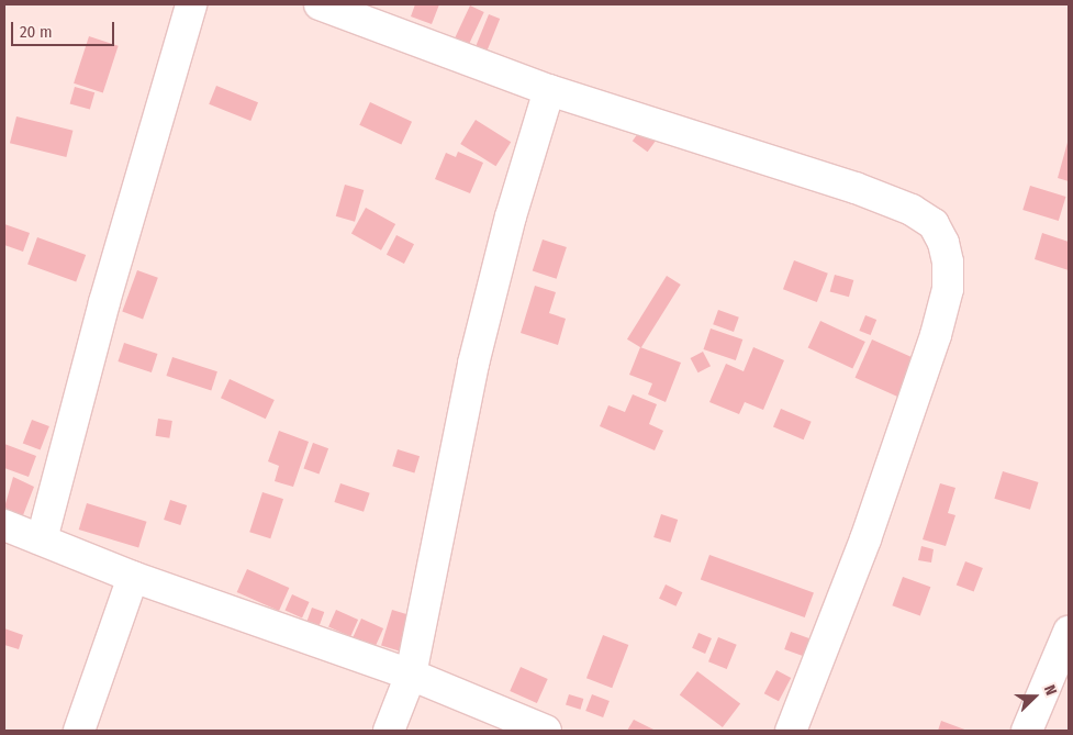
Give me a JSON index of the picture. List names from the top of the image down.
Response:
{
  "scale_bar": "20 m",
  "north": "right"
}
